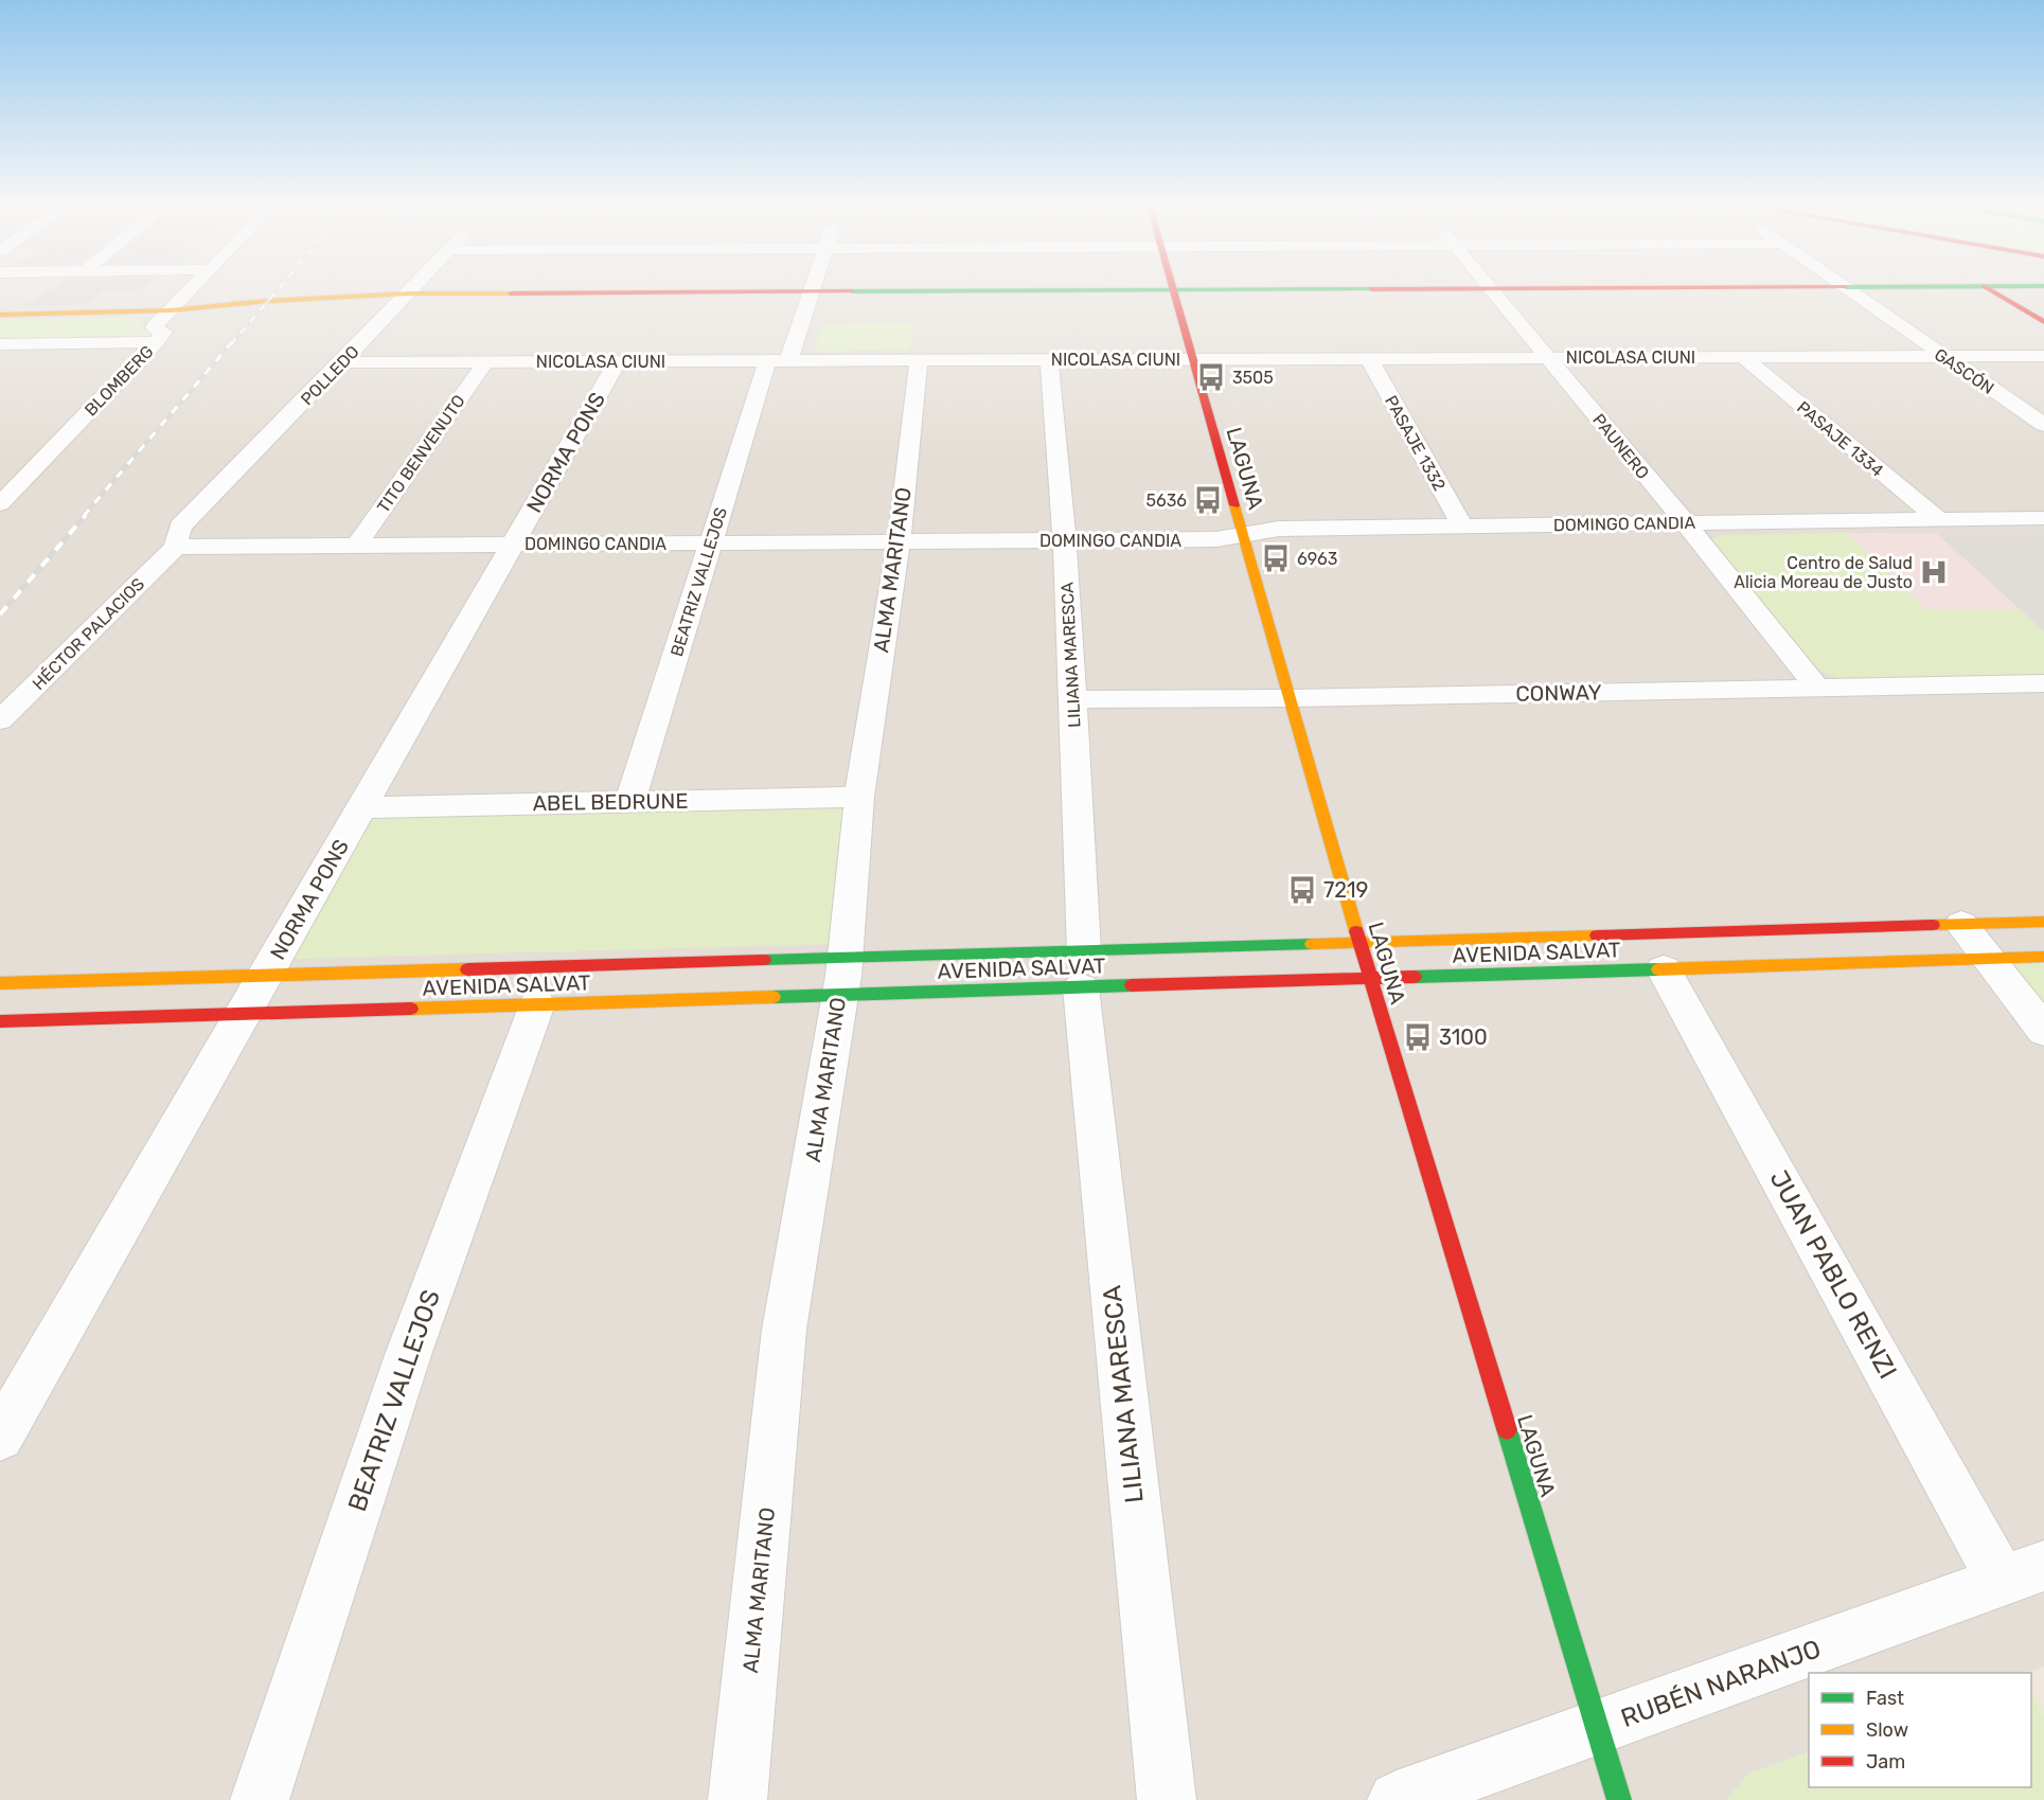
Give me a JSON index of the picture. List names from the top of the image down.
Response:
{
  "streets": {
    "main road": ["LAGUNA", "AVENIDA SALVAT"],
    "street": [
      "NICOLASA CIUNI",
      "GASCÓN",
      "POLLEDO",
      "BLOMBERG",
      "PASAJE 1334",
      "PASAJE 1332",
      "PAUNERO",
      "NORMA PONS",
      "TITO BENVENUTO",
      "DOMINGO CANDIA",
      "ALMA MARITANO",
      "BEATRIZ VALLEJOS",
      "HÉCTOR PALACIOS",
      "LILIANA MARESCA",
      "CONWAY",
      "ABEL BEDRUNE",
      "JUAN PABLO RENZI",
      "RUBÉN NARANJO"
    ]
  },
  "crossings": [
    ["NICOLASA CIUNI", "GASCÓN"],
    ["NICOLASA CIUNI", "POLLEDO"],
    ["NICOLASA CIUNI", "PASAJE 1334"],
    ["NICOLASA CIUNI", "PASAJE 1332"],
    ["NICOLASA CIUNI", "PAUNERO"],
    ["NICOLASA CIUNI", "NORMA PONS"],
    ["NICOLASA CIUNI", "TITO BENVENUTO"],
    ["NICOLASA CIUNI", "LAGUNA"],
    ["NICOLASA CIUNI", "ALMA MARITANO"],
    ["NICOLASA CIUNI", "BEATRIZ VALLEJOS"],
    ["NICOLASA CIUNI", "LILIANA MARESCA"],
    ["POLLEDO", "DOMINGO CANDIA"],
    ["POLLEDO", "HÉCTOR PALACIOS"],
    ["PASAJE 1334", "DOMINGO CANDIA"],
    ["PASAJE 1332", "DOMINGO CANDIA"],
    ["PAUNERO", "DOMINGO CANDIA"],
    ["PAUNERO", "CONWAY"],
    ["NORMA PONS", "DOMINGO CANDIA"],
    ["NORMA PONS", "ABEL BEDRUNE"],
    ["NORMA PONS", "AVENIDA SALVAT"],
    ["TITO BENVENUTO", "DOMINGO CANDIA"],
    ["LAGUNA", "DOMINGO CANDIA"],
    ["LAGUNA", "CONWAY"],
    ["LAGUNA", "AVENIDA SALVAT"],
    ["LAGUNA", "RUBÉN NARANJO"],
    ["DOMINGO CANDIA", "ALMA MARITANO"],
    ["DOMINGO CANDIA", "BEATRIZ VALLEJOS"],
    ["DOMINGO CANDIA", "HÉCTOR PALACIOS"],
    ["DOMINGO CANDIA", "LILIANA MARESCA"],
    ["ALMA MARITANO", "ABEL BEDRUNE"],
    ["ALMA MARITANO", "AVENIDA SALVAT"],
    ["BEATRIZ VALLEJOS", "ABEL BEDRUNE"],
    ["BEATRIZ VALLEJOS", "AVENIDA SALVAT"],
    ["LILIANA MARESCA", "CONWAY"],
    ["LILIANA MARESCA", "AVENIDA SALVAT"],
    ["AVENIDA SALVAT", "JUAN PABLO RENZI"],
    ["JUAN PABLO RENZI", "RUBÉN NARANJO"]
  ],
  "places": {
    "bus stop": [
      "3505",
      "5636",
      "6963",
      "7219",
      "3100"
    ],
    "hospital": ["Centro de Salud Alicia Moreau de Justo"]
  },
  "legend": ["Fast", "Slow", "Jam"]
}
